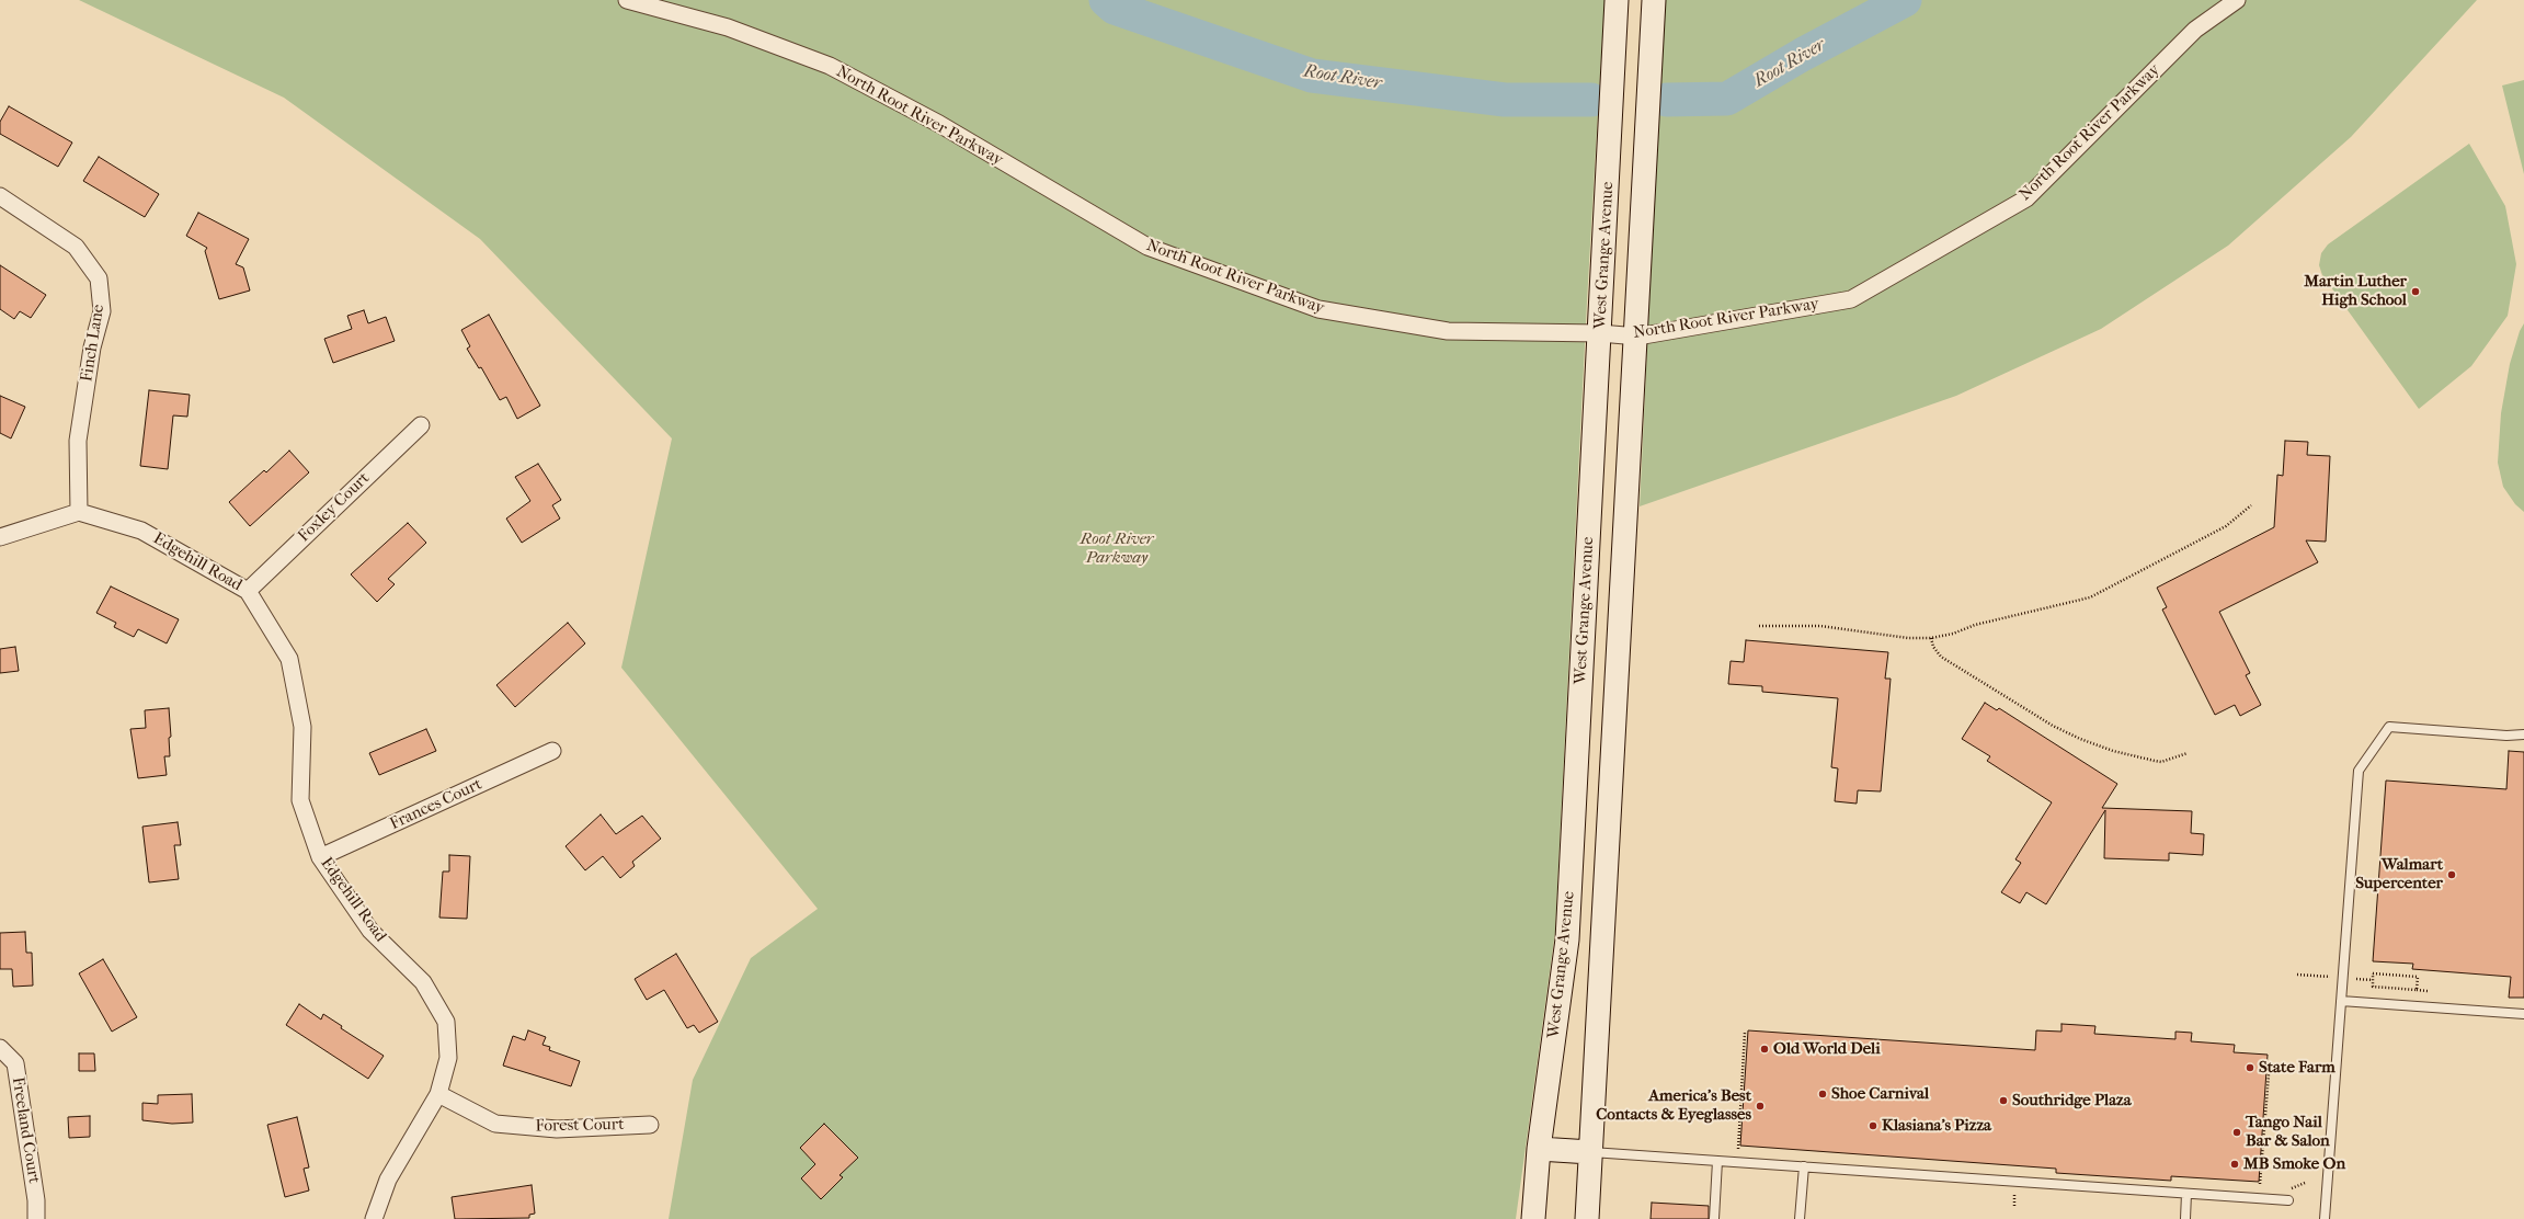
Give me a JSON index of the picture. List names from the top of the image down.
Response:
{
  "streets": {
    "street": [
      "North Root River Parkway",
      "West Grange Avenue",
      "Finch Lane",
      "Foxley Court",
      "Edgehill Road",
      "Frances Court",
      "Forest Court",
      "Freeland Court"
    ]
  },
  "crossings": [
    ["North Root River Parkway", "West Grange Avenue"],
    ["Finch Lane", "Edgehill Road"],
    ["Foxley Court", "Edgehill Road"],
    ["Edgehill Road", "Frances Court"],
    ["Edgehill Road", "Forest Court"]
  ],
  "water": ["Root River"],
  "parks": ["Root River Parkway"],
  "places": [
    "Martin Luther High School",
    "Walmart Supercenter",
    "Old World Deli",
    "State Farm",
    "Shoe Carnival",
    "Southridge Plaza",
    "America's Best Contacts & Eyeglasses",
    "Klasiana's Pizza",
    "Tango Nail Bar & Salon",
    "MB Smoke On"
  ]
}
